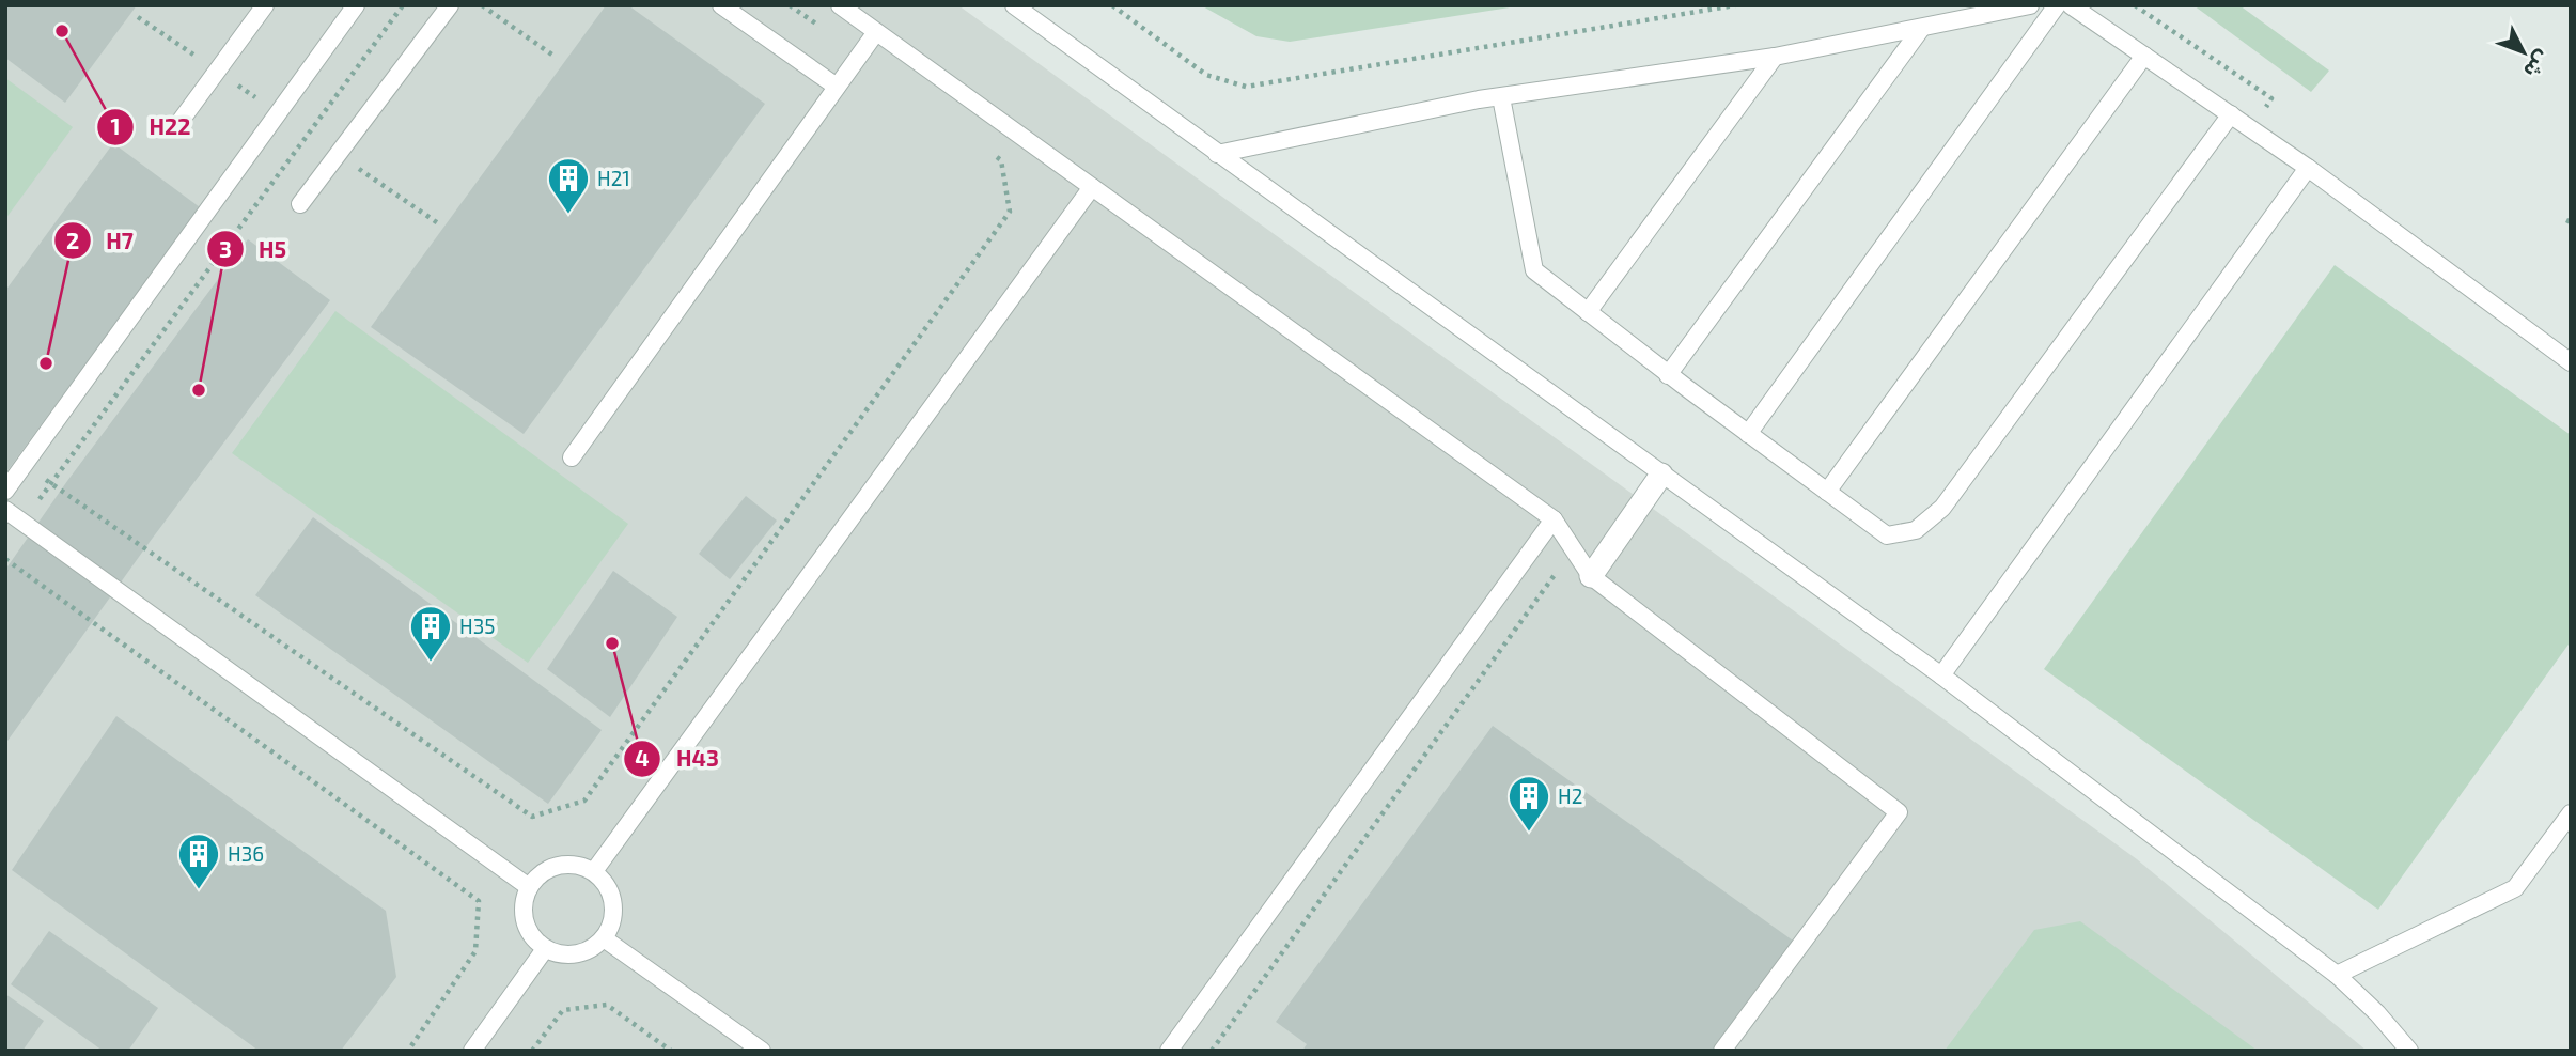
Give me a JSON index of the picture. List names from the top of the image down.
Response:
{
  "places": {
    "other": [
      "H22",
      "H7",
      "H5",
      "H43"
    ],
    "building": [
      "H21",
      "H35",
      "H2",
      "H36"
    ]
  },
  "north": "bottom right"
}
